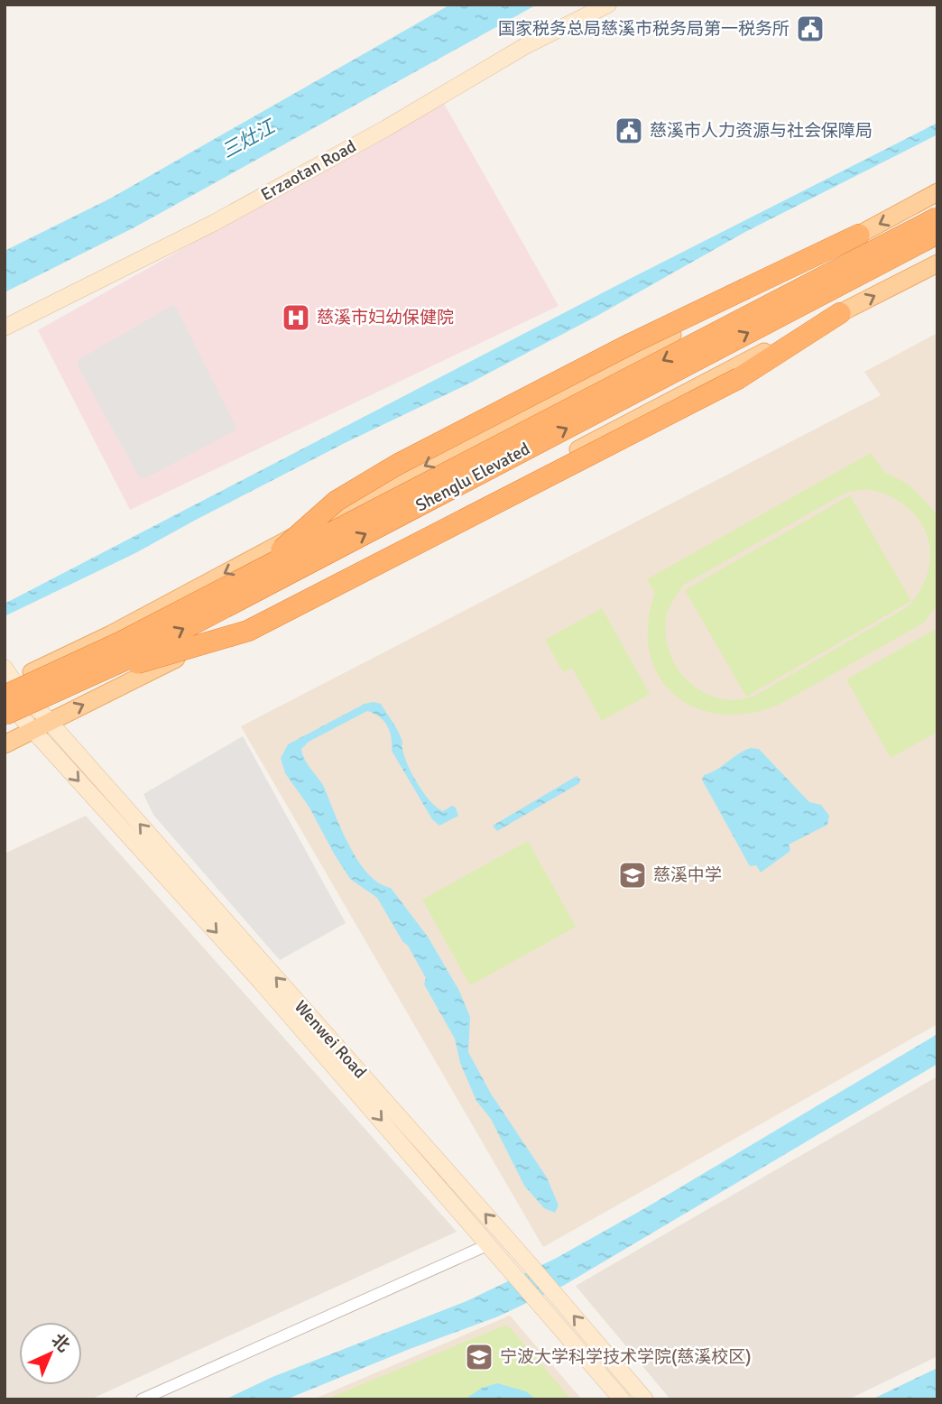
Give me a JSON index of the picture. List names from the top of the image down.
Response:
{
  "streets": {
    "highway": ["Shenglu Elevated"],
    "main road": ["Erzaotan Road", "Wenwei Road"]
  },
  "crossings": [
    ["Shenglu Elevated", "Wenwei Road"]
  ],
  "water": ["三灶江"],
  "places": {
    "public building": ["国家税务总局慈溪市税务局第一税务所", "慈溪市人力资源与社会保障局"],
    "hospital": ["慈溪市妇幼保健院"],
    "school or university": ["慈溪中学", "宁波大学科学技术学院(慈溪校区)"]
  },
  "north": "top right"
}
